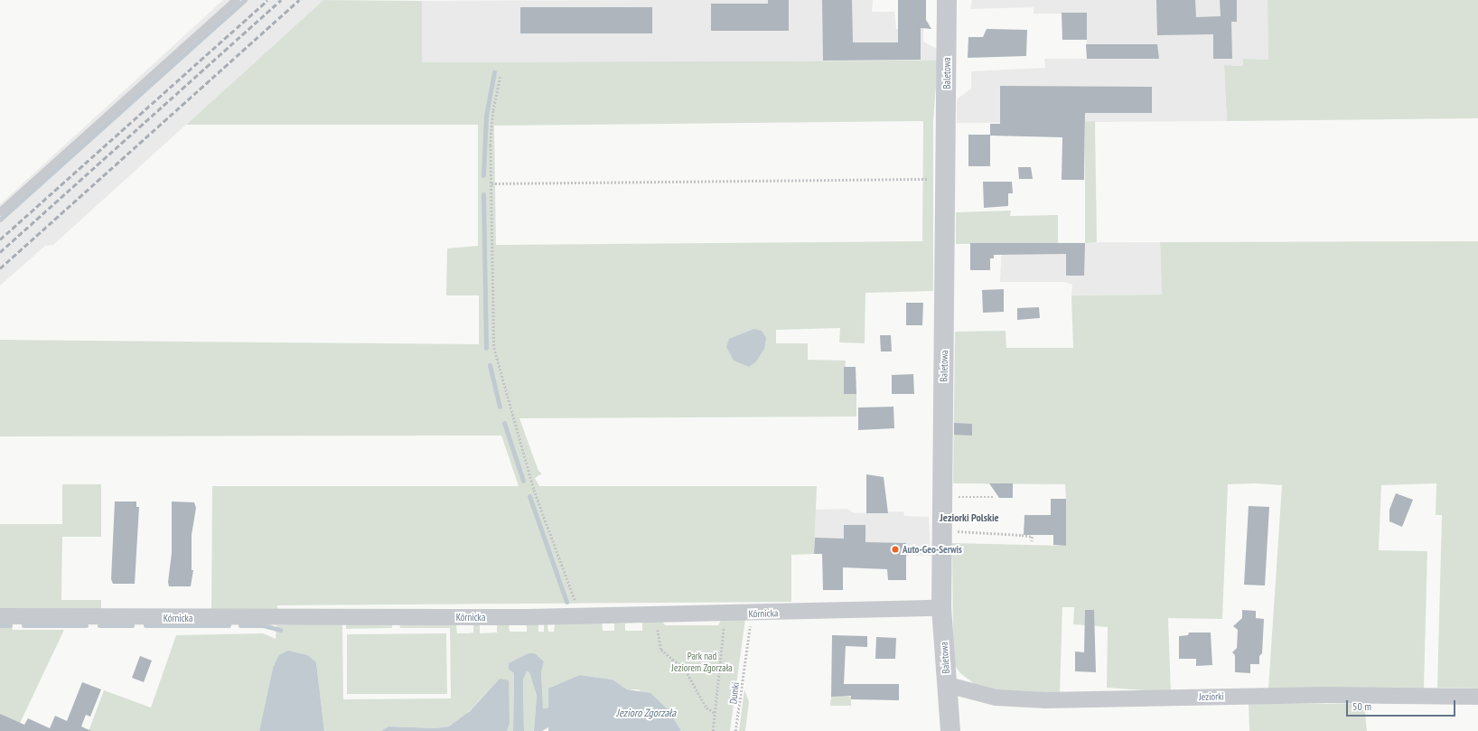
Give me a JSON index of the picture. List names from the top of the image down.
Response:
{
  "streets": {
    "street": ["Baletowa", "Kórnicka", "Jeziorki"],
    "path": ["Dumki"]
  },
  "crossings": [
    ["Baletowa", "Kórnicka"],
    ["Baletowa", "Jeziorki"],
    ["Kórnicka", "Dumki"]
  ],
  "districts": ["Jeziorki Polskie"],
  "water": ["Jezioro Zgorzała"],
  "parks": ["Park nad Jeziorem Zgorzała"],
  "places": ["Auto-Geo-Serwis"],
  "scale_bar": "50 m"
}
